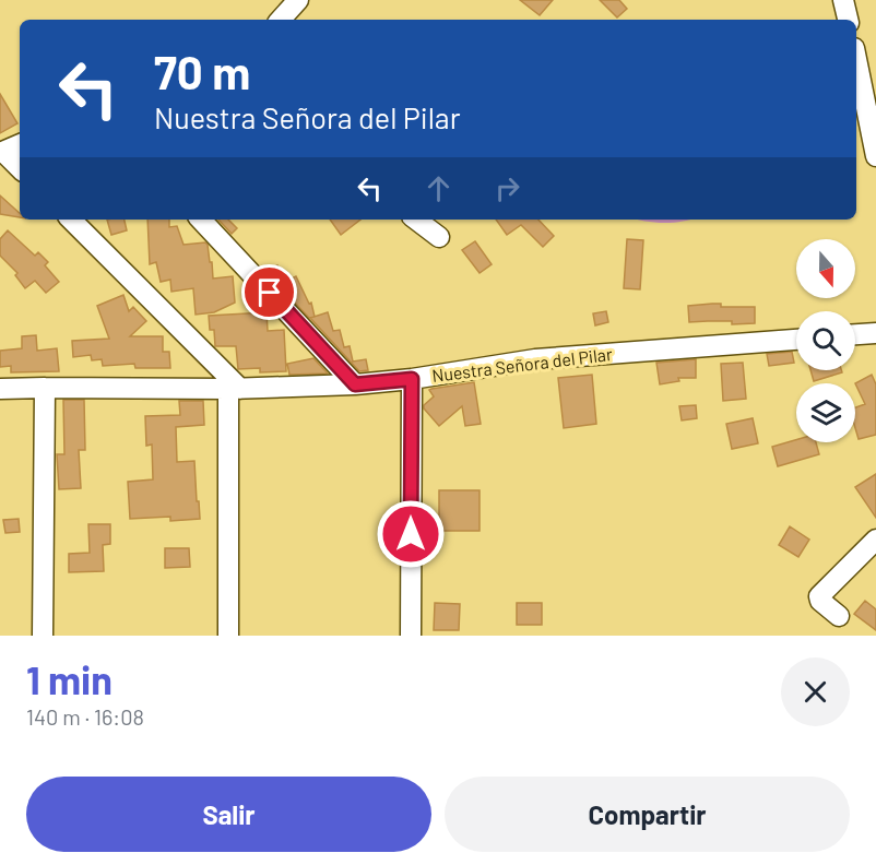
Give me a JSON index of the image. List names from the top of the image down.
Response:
{
  "streets": {
    "street": ["Nuestra Señora del Pilar"]
  },
  "north": "bottom",
  "page": {
    "turn": ["70 m", "Nuestra Señora del Pilar"],
    "heading": ["1 min", "140 m · 16:08"],
    "buttons": ["Salir", "Compartir"]
  }
}
